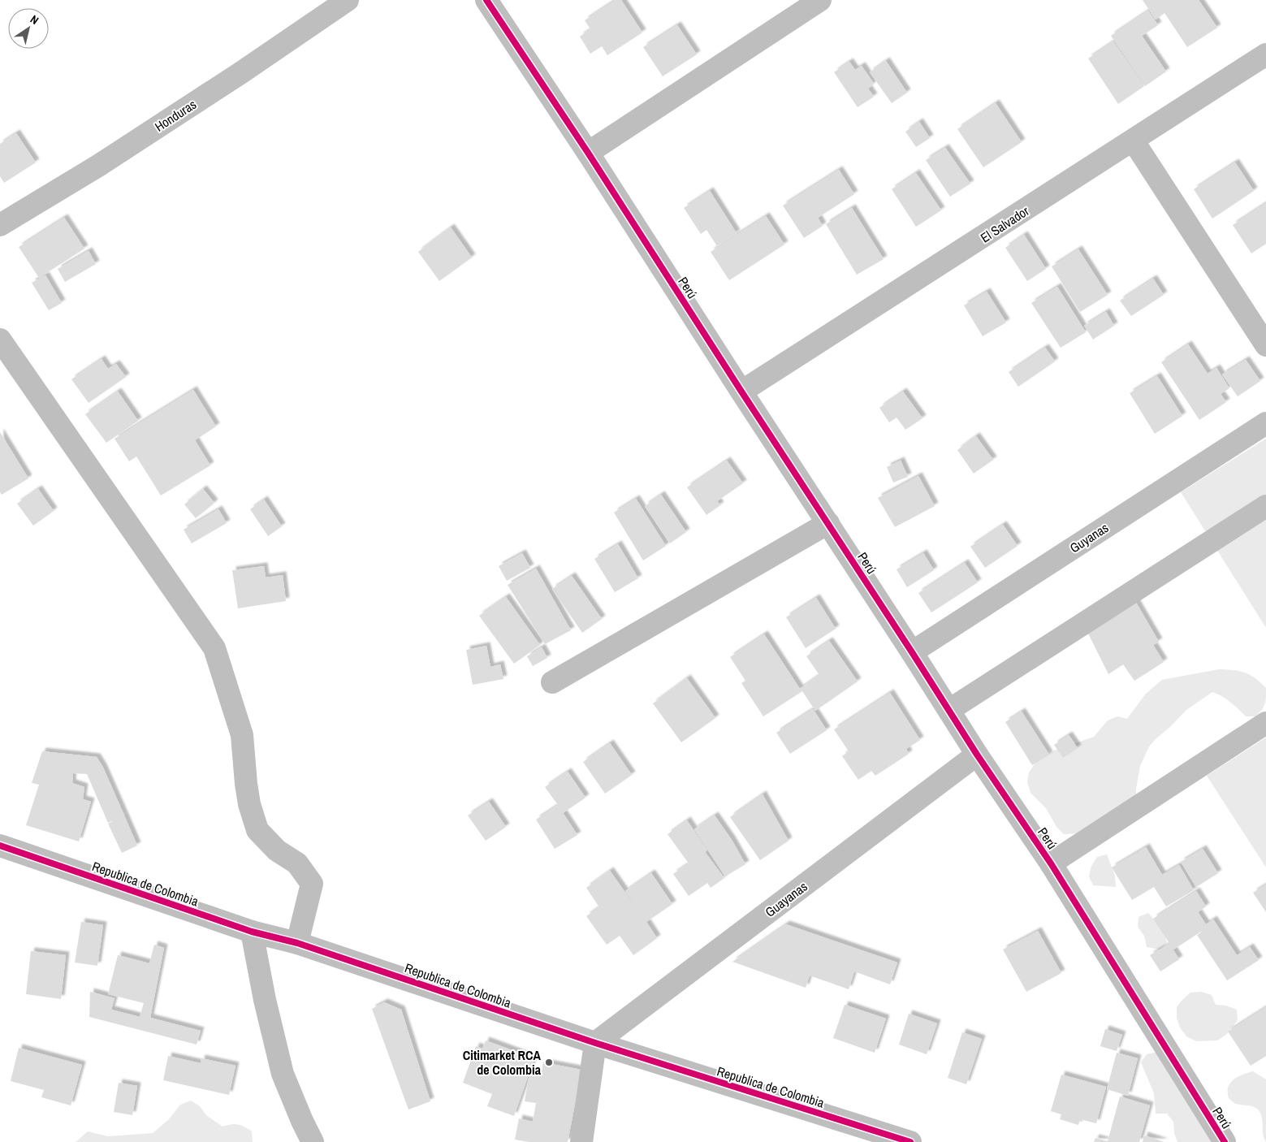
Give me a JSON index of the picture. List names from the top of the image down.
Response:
{
  "streets": {
    "street": [
      "Honduras",
      "El Salvador",
      "Perú",
      "Guyanas",
      "Republica de Colombia",
      "Guayanas"
    ]
  },
  "crossings": [
    ["El Salvador", "Perú"],
    ["Perú", "Guyanas"],
    ["Perú", "Guayanas"],
    ["Republica de Colombia", "Guayanas"]
  ],
  "places": ["Citimarket RCA de Colombia"],
  "north": "top right"
}
